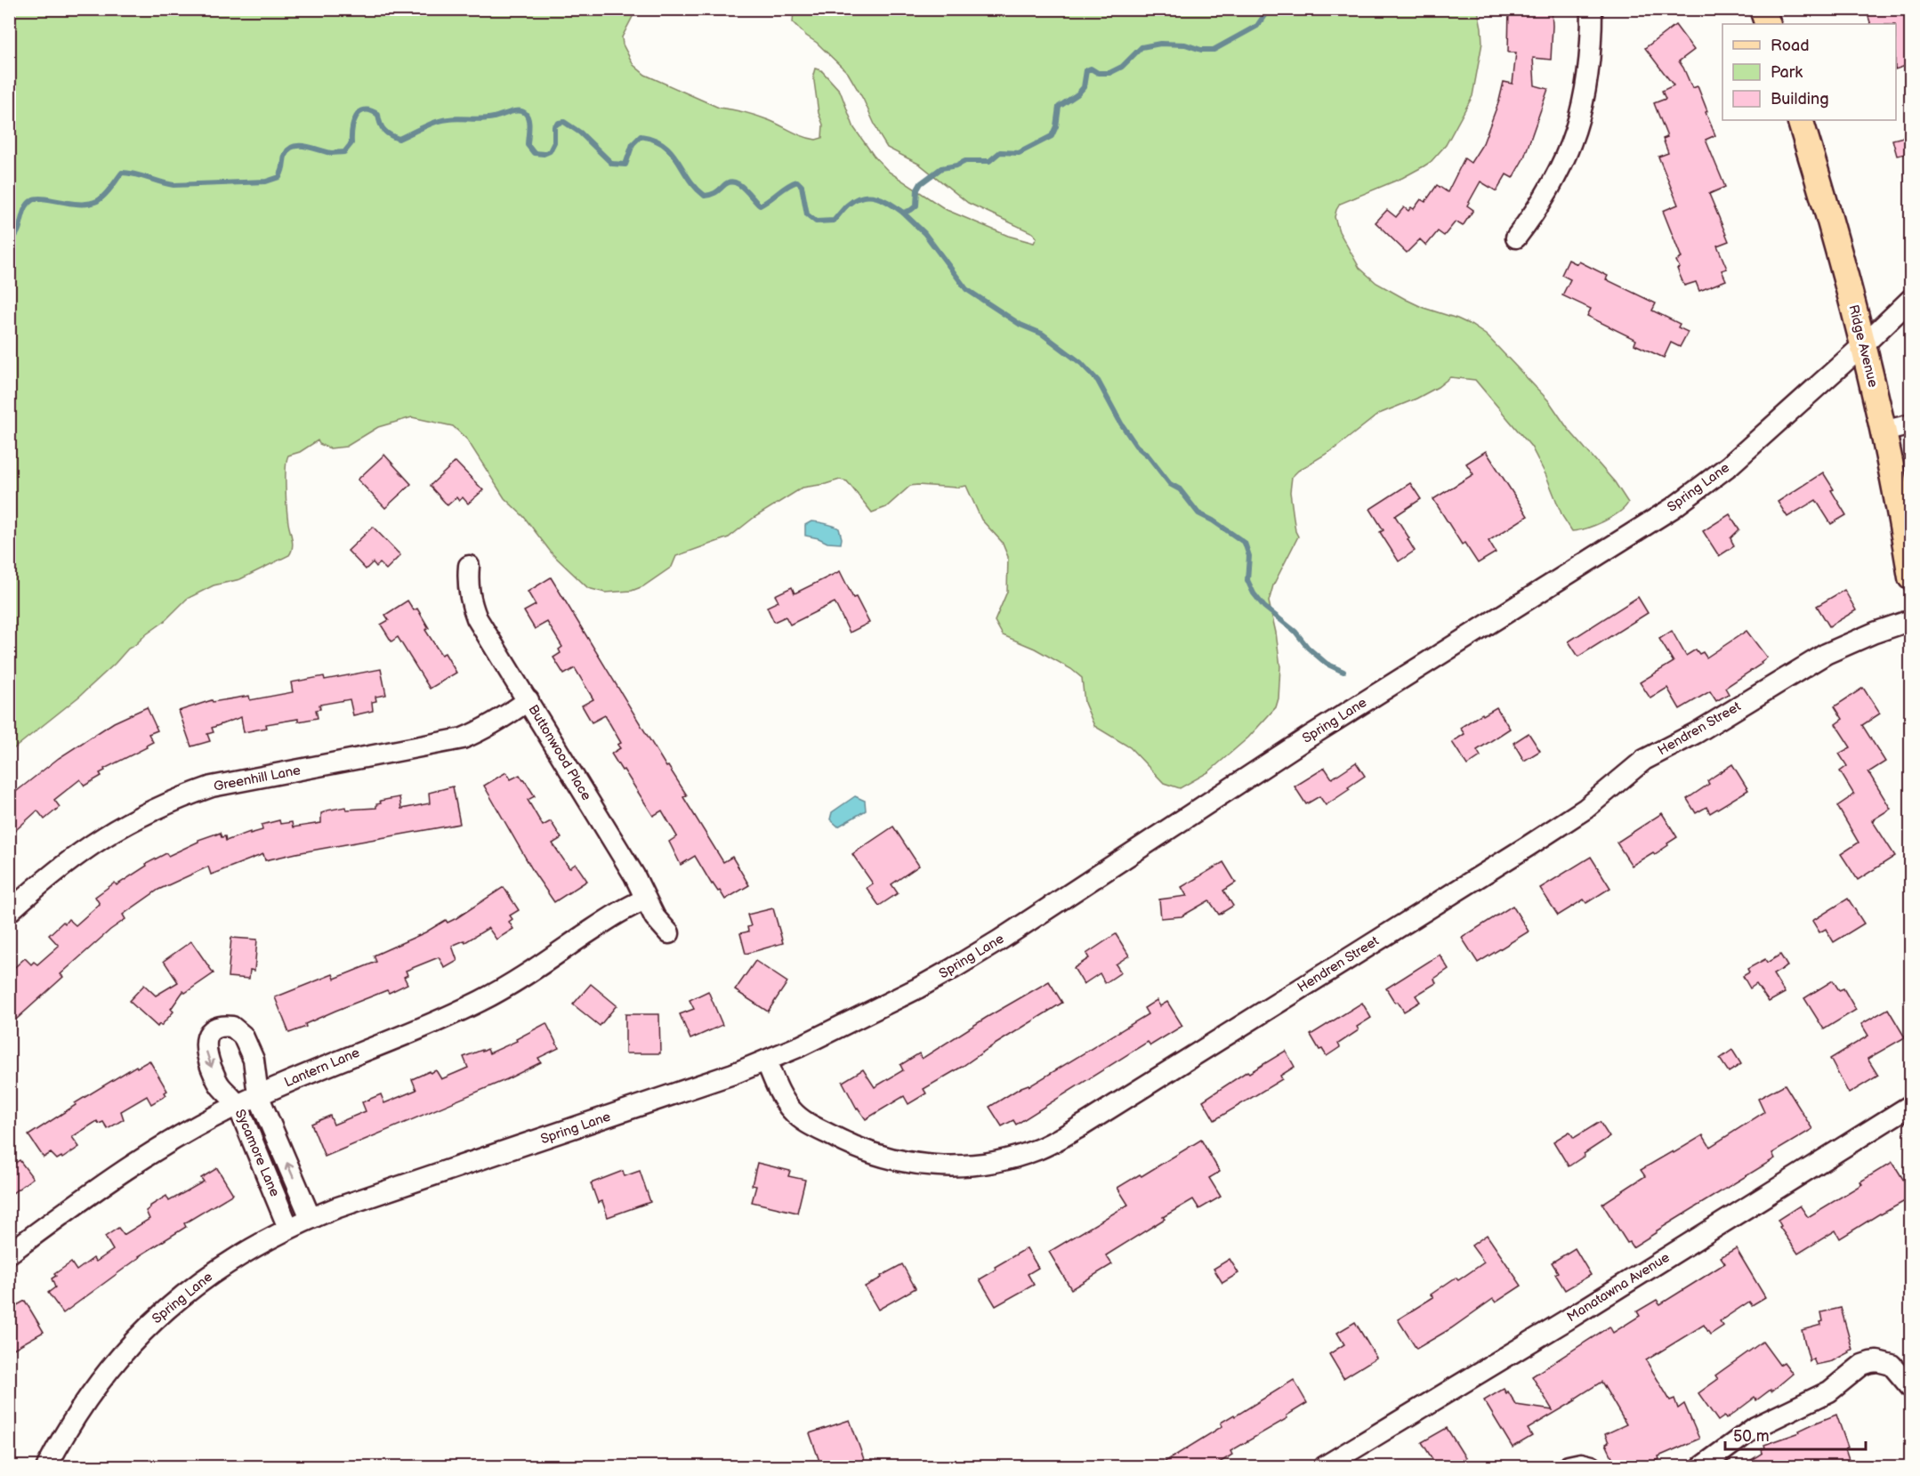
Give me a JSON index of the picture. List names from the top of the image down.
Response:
{
  "streets": {
    "main road": ["Ridge Avenue"],
    "street": [
      "Spring Lane",
      "Hendren Street",
      "Buttonwood Place",
      "Greenhill Lane",
      "Lantern Lane",
      "Sycamore Lane",
      "Manatawna Avenue"
    ]
  },
  "crossings": [
    ["Ridge Avenue", "Spring Lane"],
    ["Spring Lane", "Hendren Street"],
    ["Spring Lane", "Sycamore Lane"],
    ["Buttonwood Place", "Greenhill Lane"],
    ["Buttonwood Place", "Lantern Lane"],
    ["Lantern Lane", "Sycamore Lane"]
  ],
  "legend": ["Road", "Park", "Building"],
  "scale_bar": "50 m"
}
